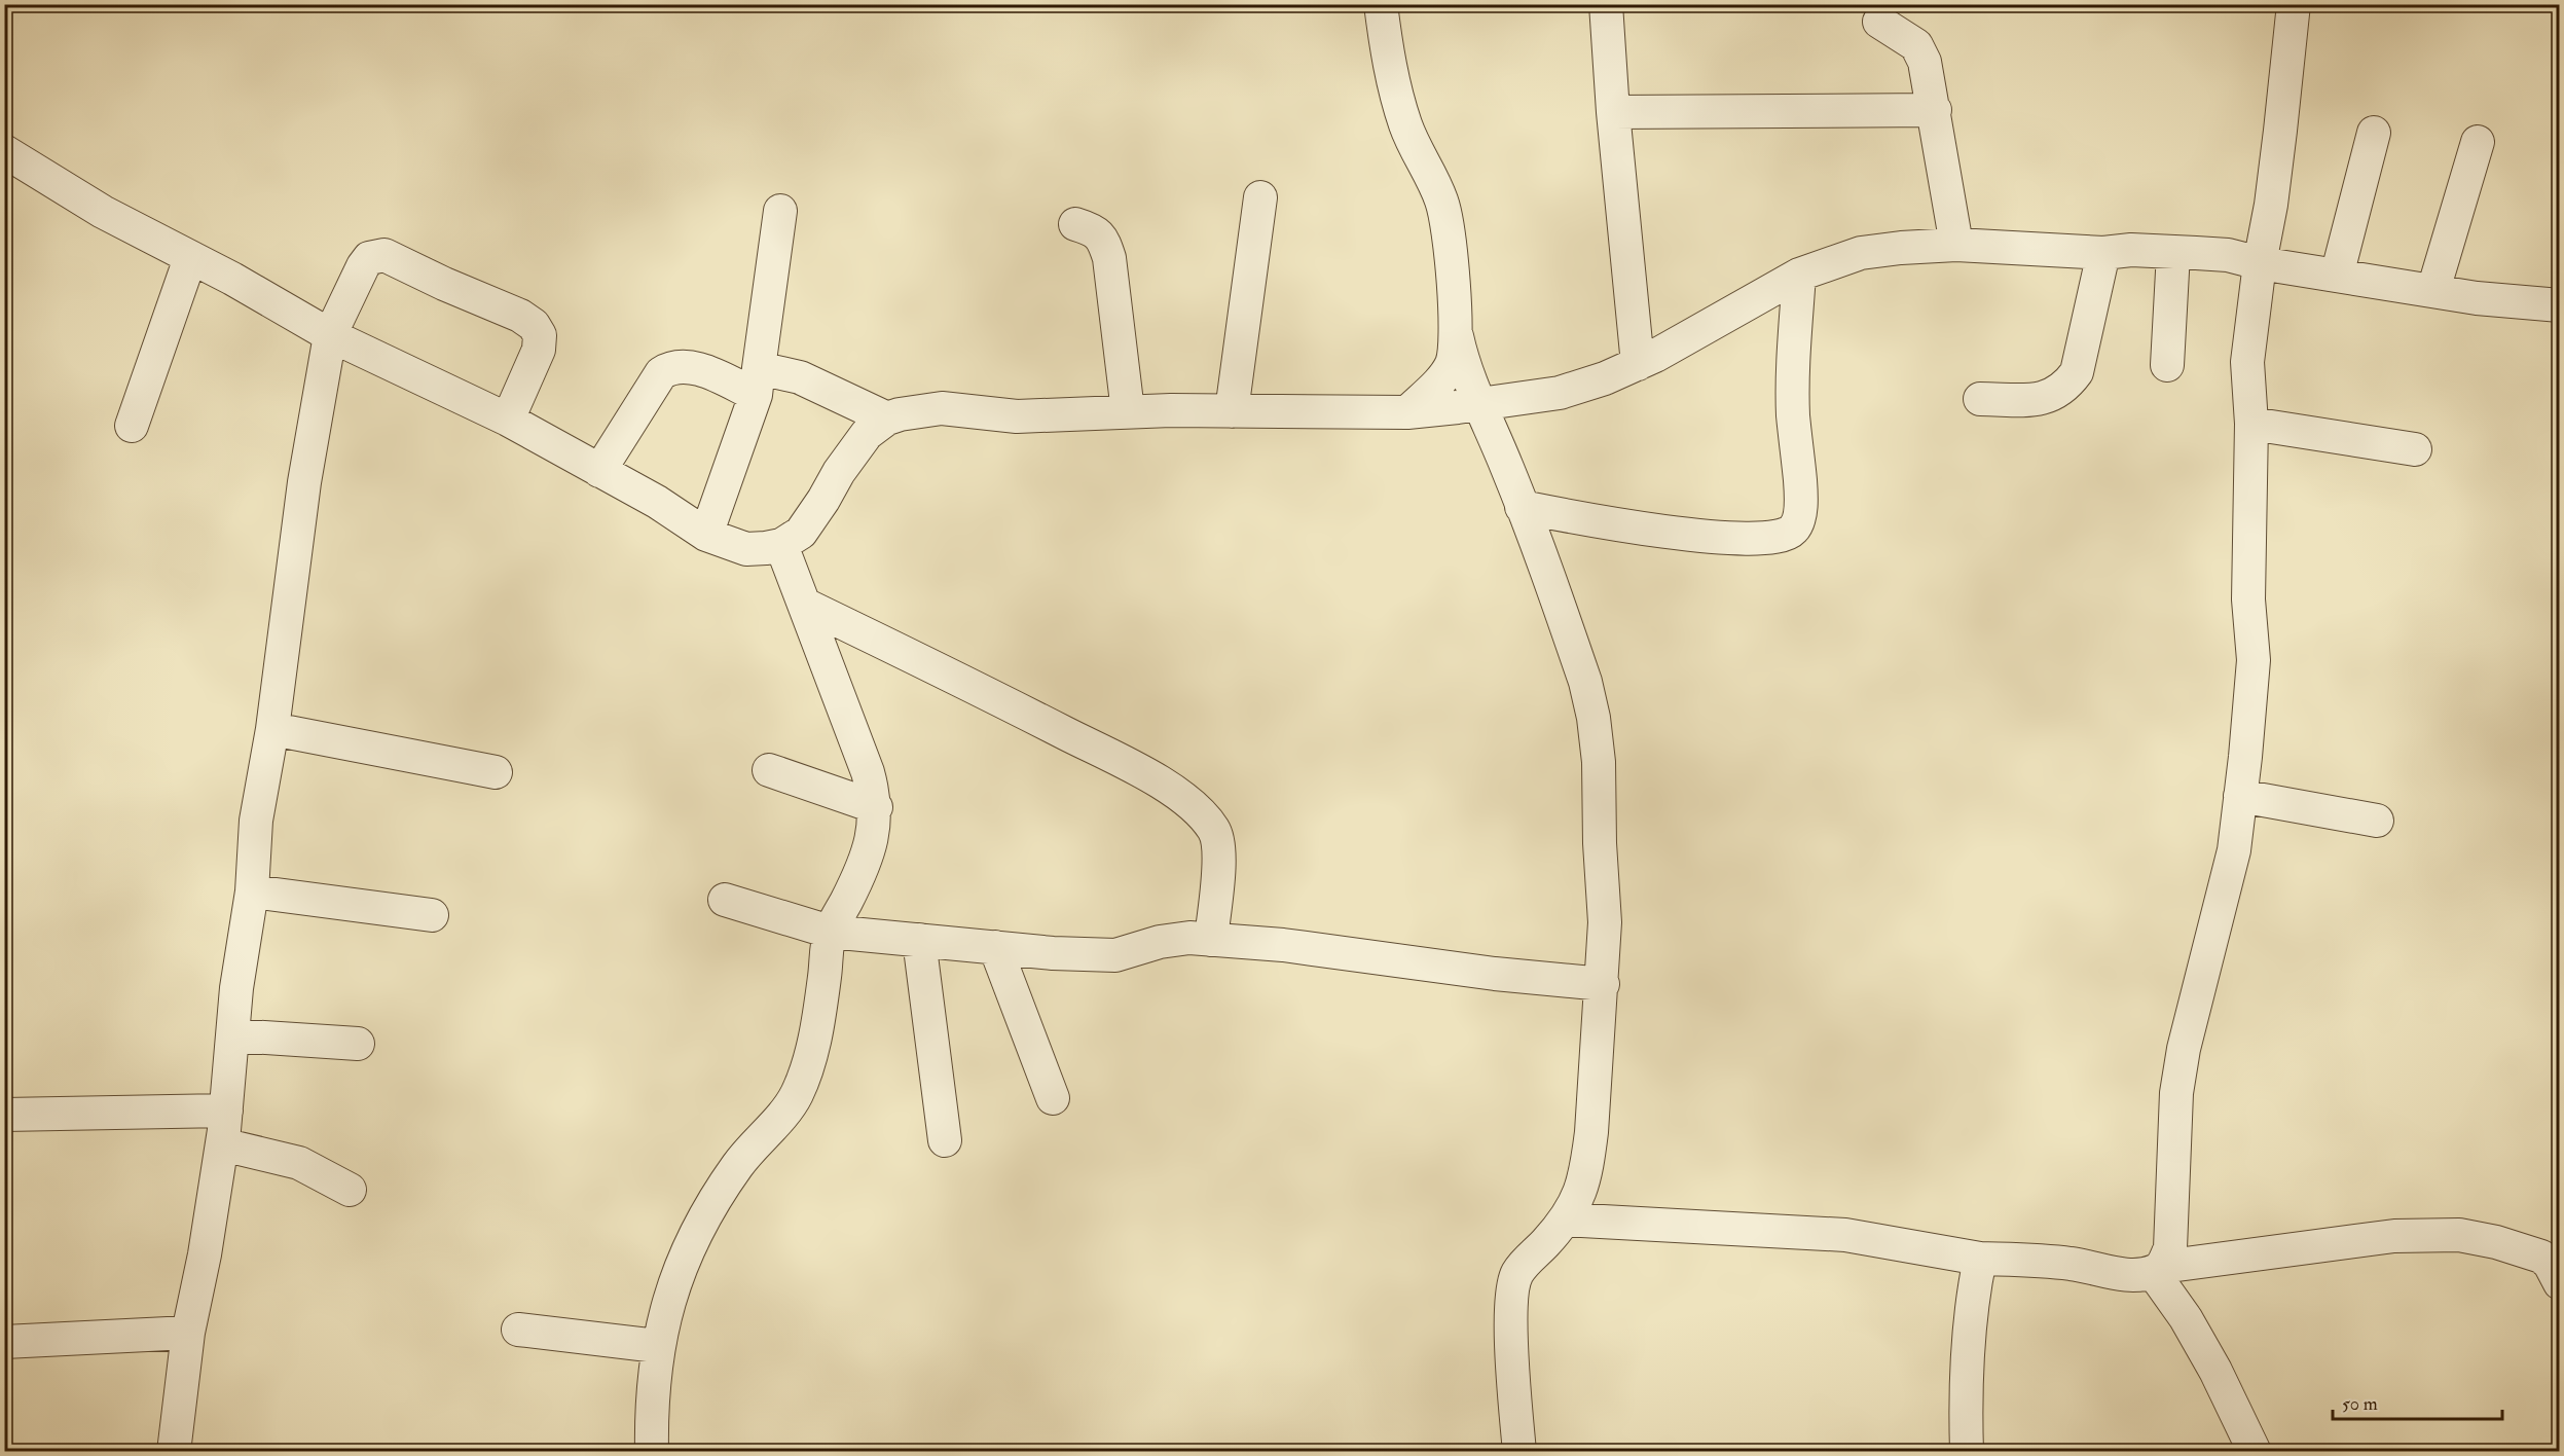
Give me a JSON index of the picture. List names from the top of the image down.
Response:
{
  "scale_bar": "50 m"
}
